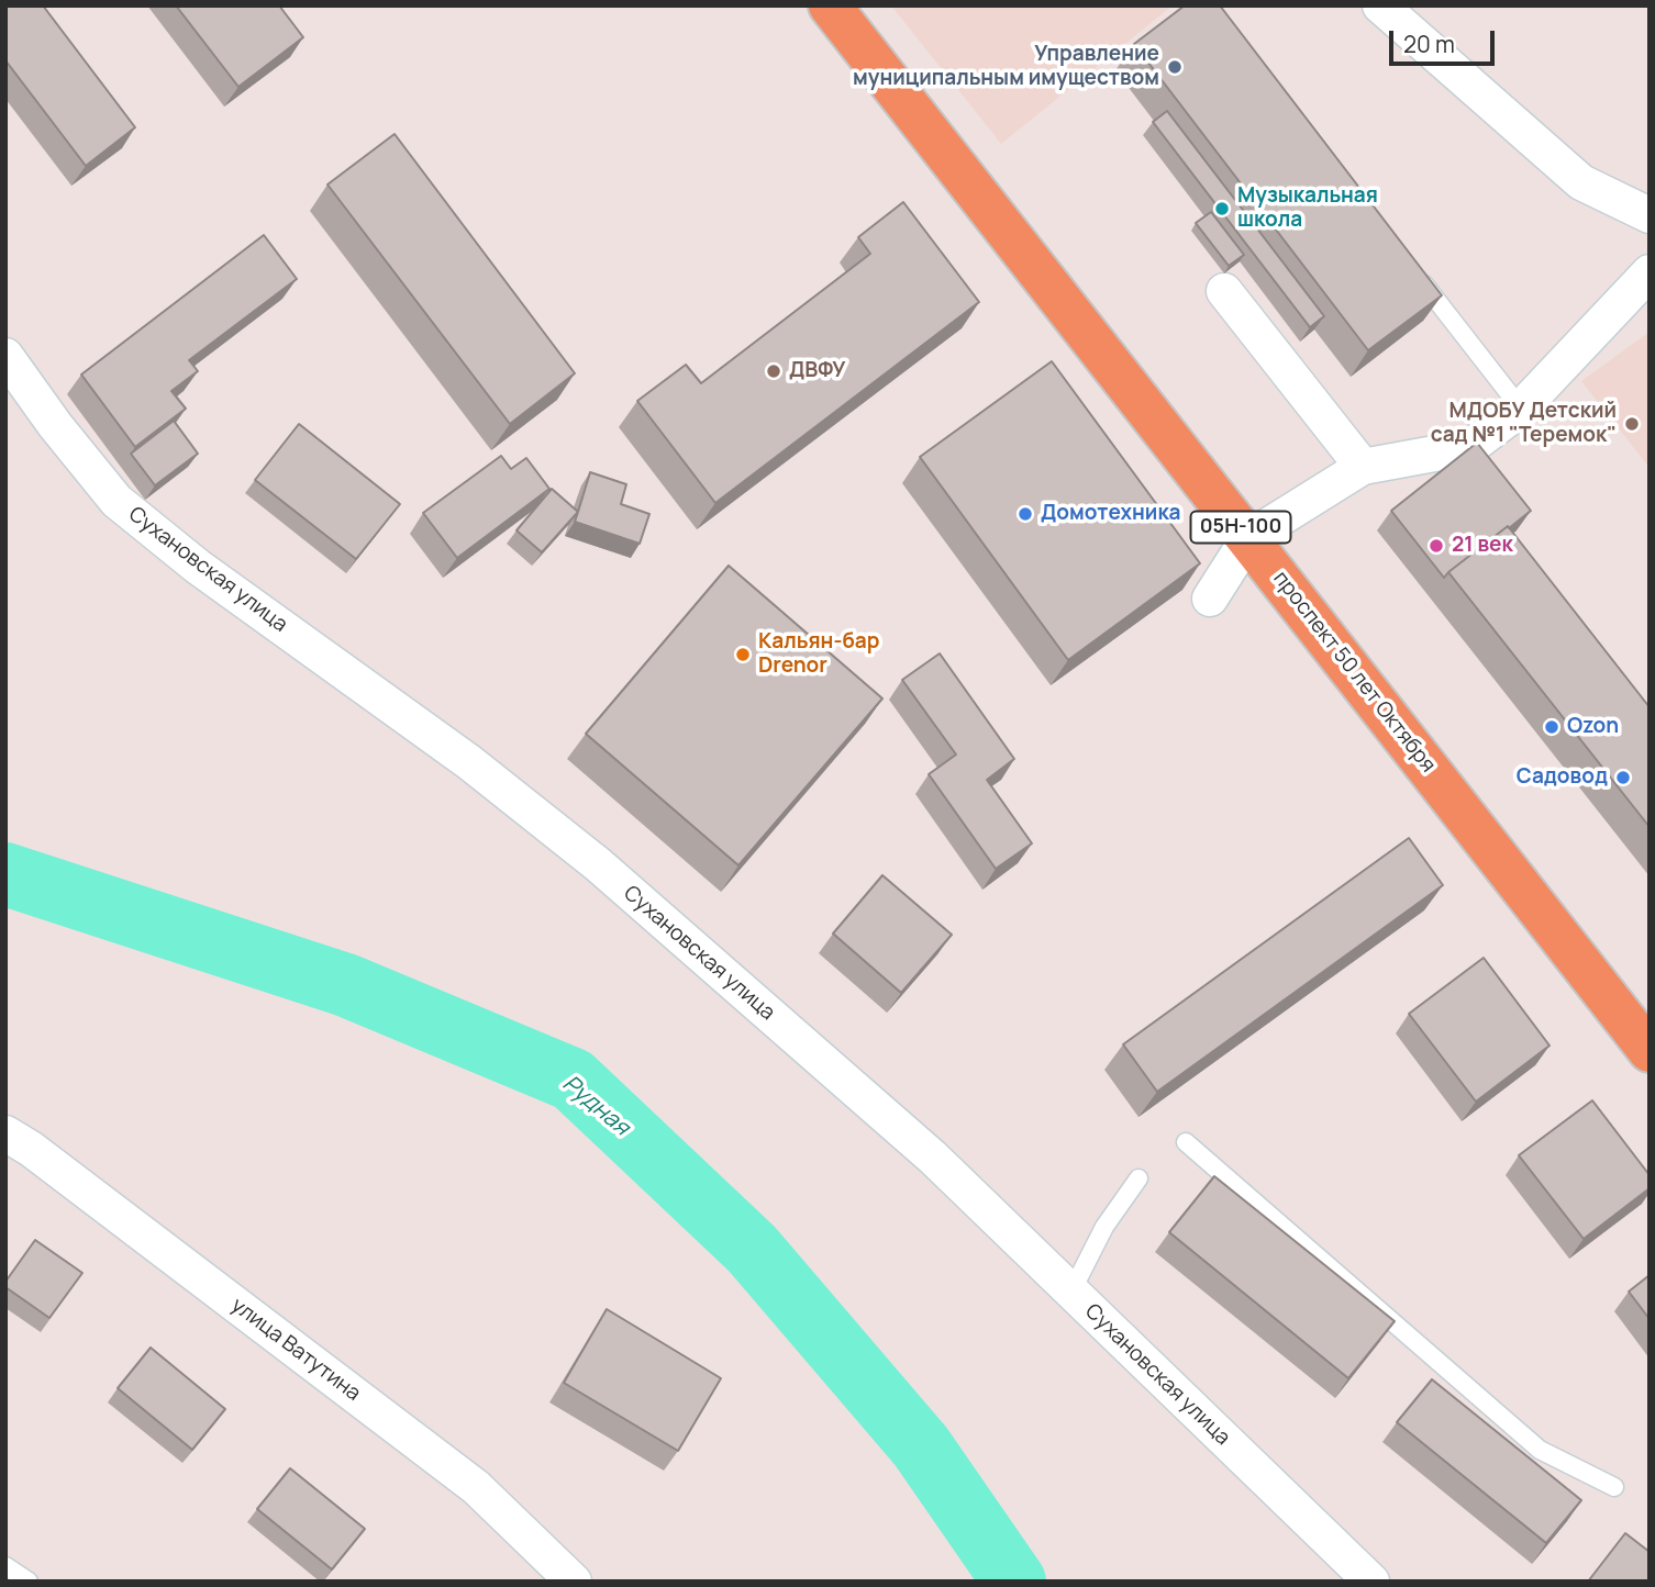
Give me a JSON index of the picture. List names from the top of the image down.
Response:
{
  "streets": {
    "main road": ["05Н-100", "проспект 50 лет Октября"],
    "street": ["Сухановская улица", "улица Ватутина"]
  },
  "water": ["Рудная"],
  "places": [
    "Управление муниципальным имуществом",
    "Музыкальная школа",
    "ДВФУ",
    "МДОБУ Детский сад №1 \"Теремок\"",
    "Домотехника",
    "21 век",
    "Кальян-бар Drenor",
    "Ozon",
    "Садовод"
  ],
  "scale_bar": "20 m"
}
